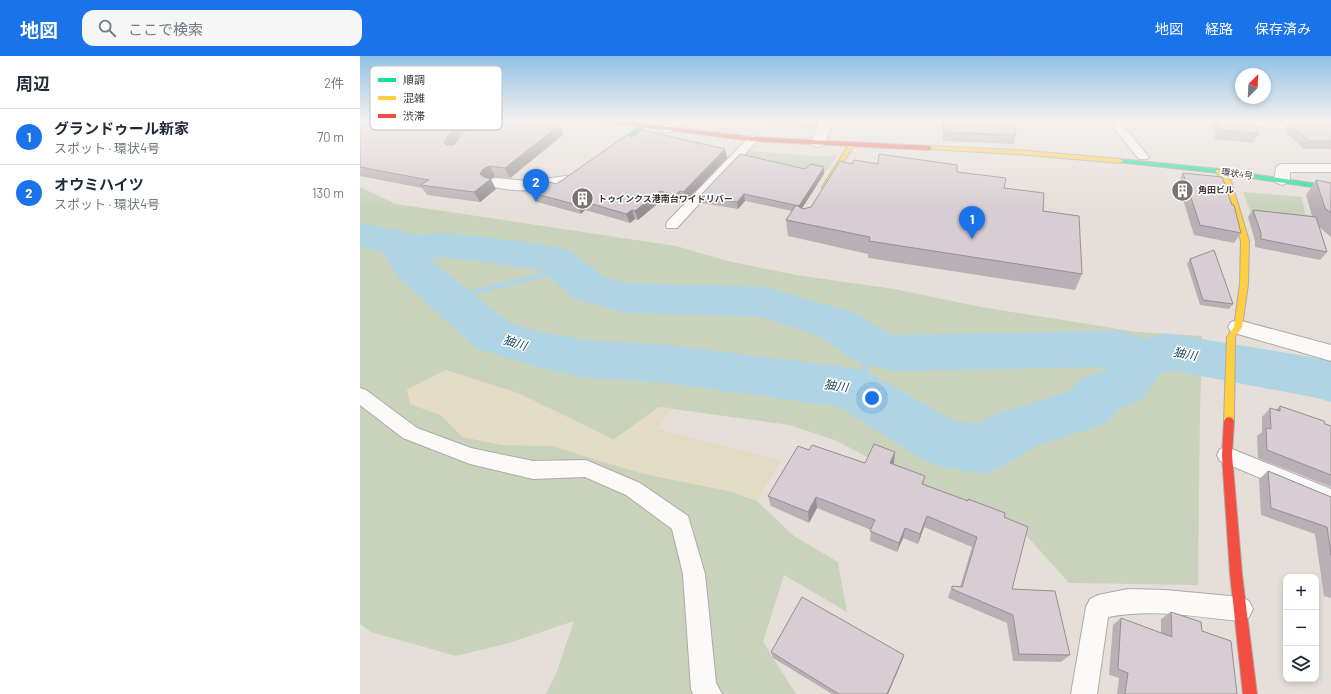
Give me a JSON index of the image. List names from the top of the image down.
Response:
{
  "streets": {
    "main road": ["環状4号"]
  },
  "water": ["㹨川"],
  "places": {
    "building": ["角田ビル", "トゥインクス港南台ワイドリバー"]
  },
  "legend": ["順調", "混雑", "渋滞"],
  "north": "top right",
  "page": {
    "header": "地図",
    "search": "ここで検索",
    "nav": ["地図", "経路", "保存済み"],
    "heading": ["周辺", "2件"],
    "list": [
      {
        "mark": "1",
        "name": "グランドゥール新家",
        "note": "スポット · 環状4号",
        "value": "70 m"
      },
      {
        "mark": "2",
        "name": "オウミハイツ",
        "note": "スポット · 環状4号",
        "value": "130 m"
      }
    ],
    "pins": ["2", "1"],
    "map_buttons": ["+", "−"]
  }
}
